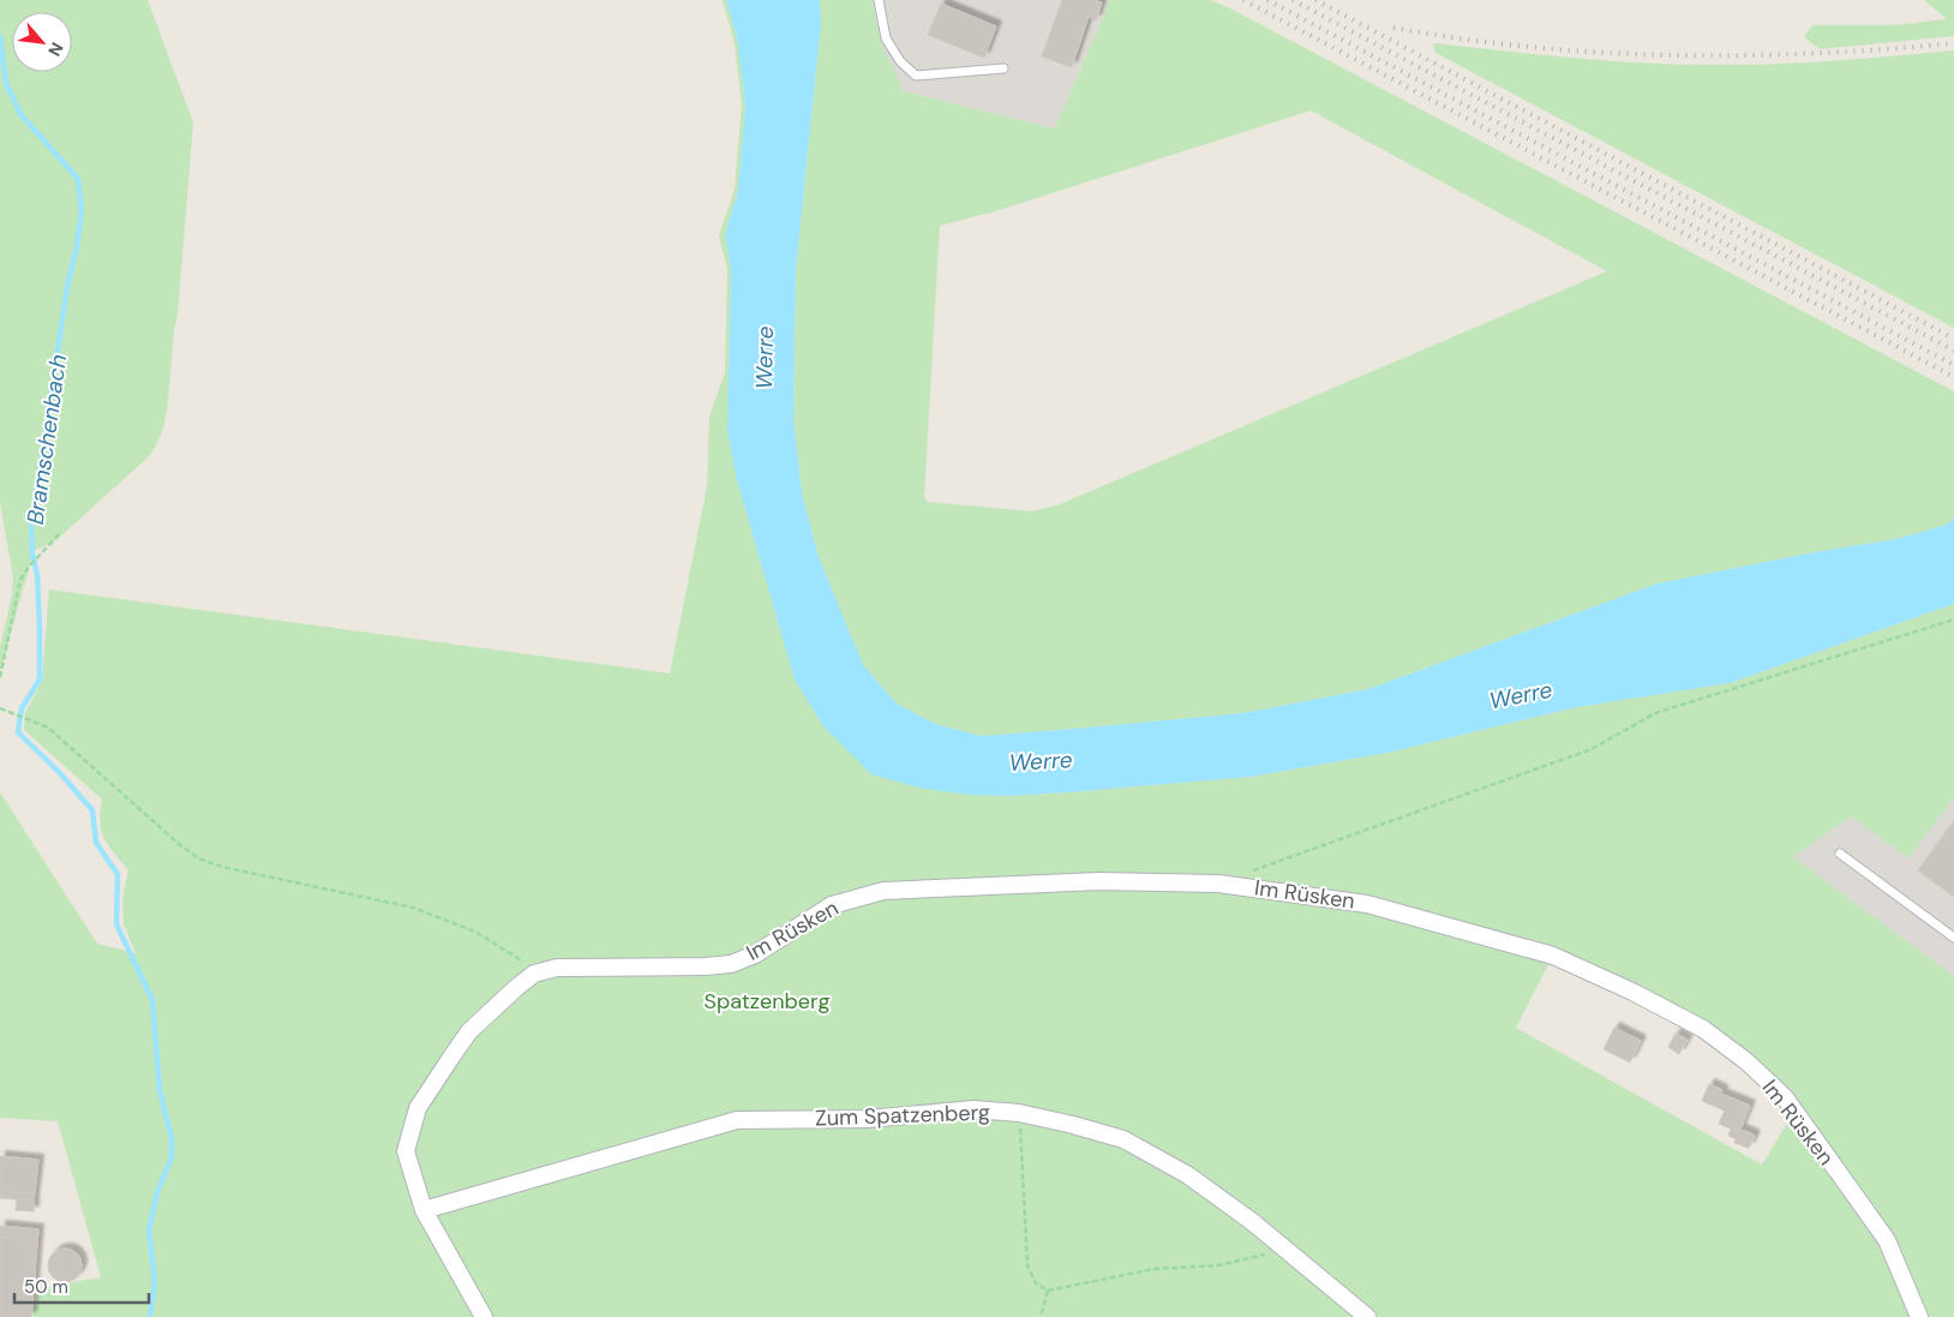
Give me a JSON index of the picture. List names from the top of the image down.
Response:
{
  "streets": {
    "street": ["Im Rüsken", "Zum Spatzenberg"]
  },
  "water": ["Werre", "Bramschenbach"],
  "parks": ["Spatzenberg"],
  "scale_bar": "50 m",
  "north": "bottom right"
}
